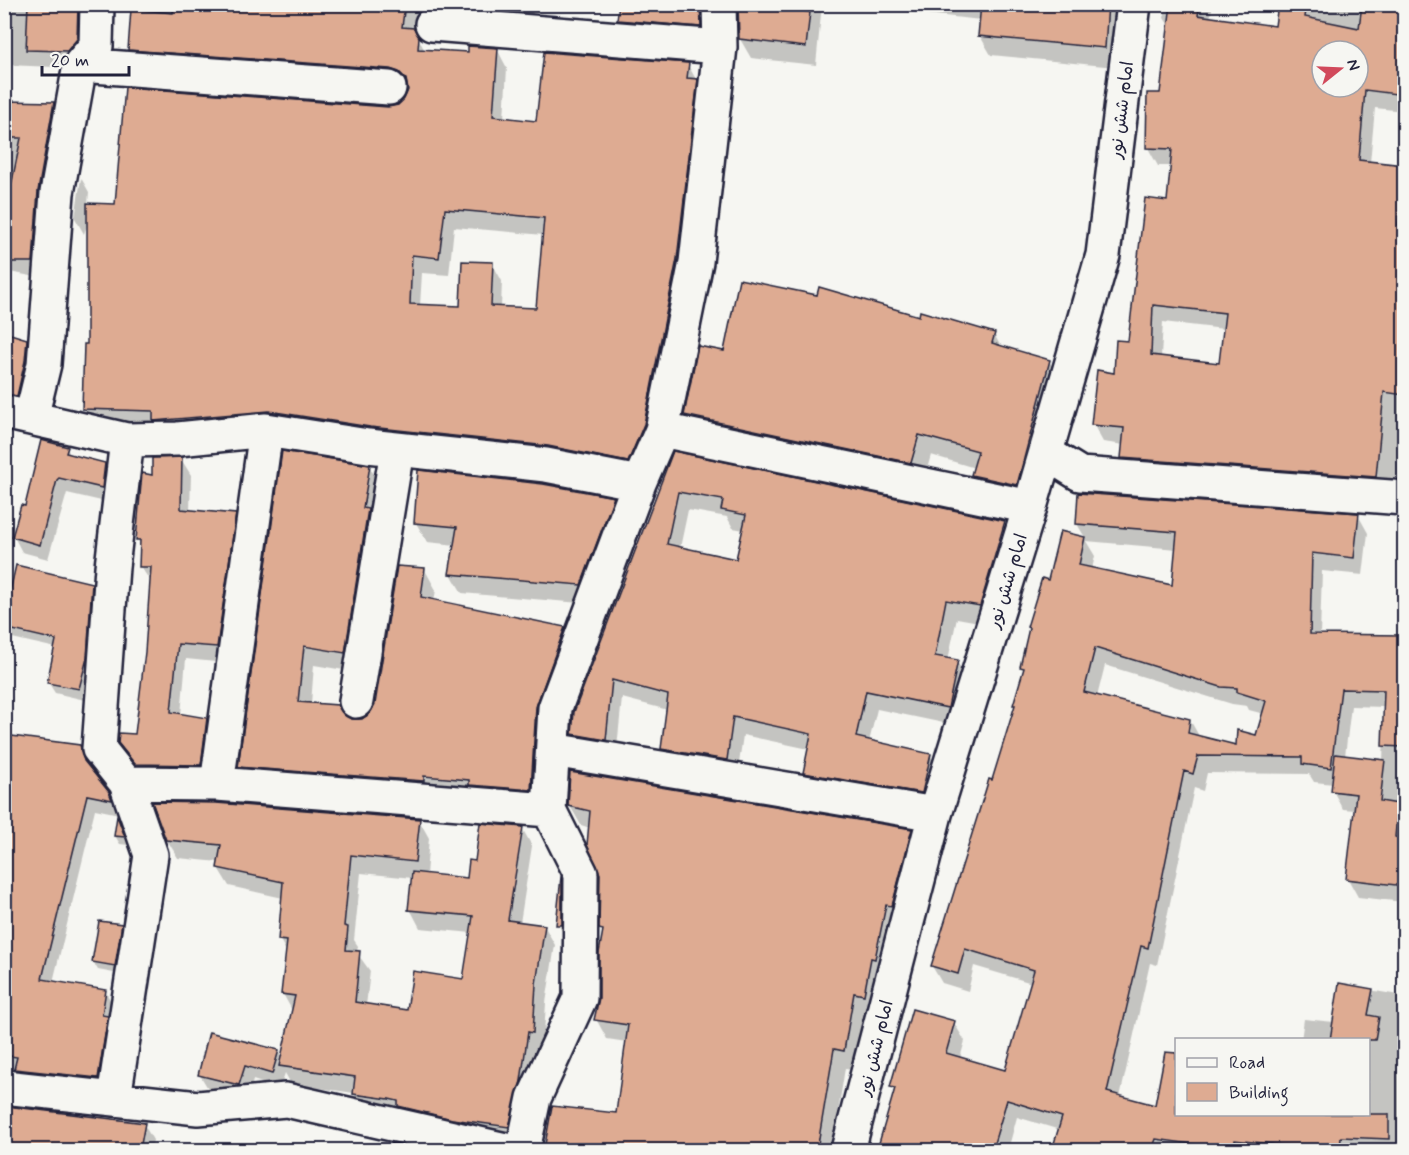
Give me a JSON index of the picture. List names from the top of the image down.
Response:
{
  "streets": {
    "street": ["امام شش نور"]
  },
  "legend": ["Road", "Building"],
  "scale_bar": "20 m",
  "north": "right"
}
